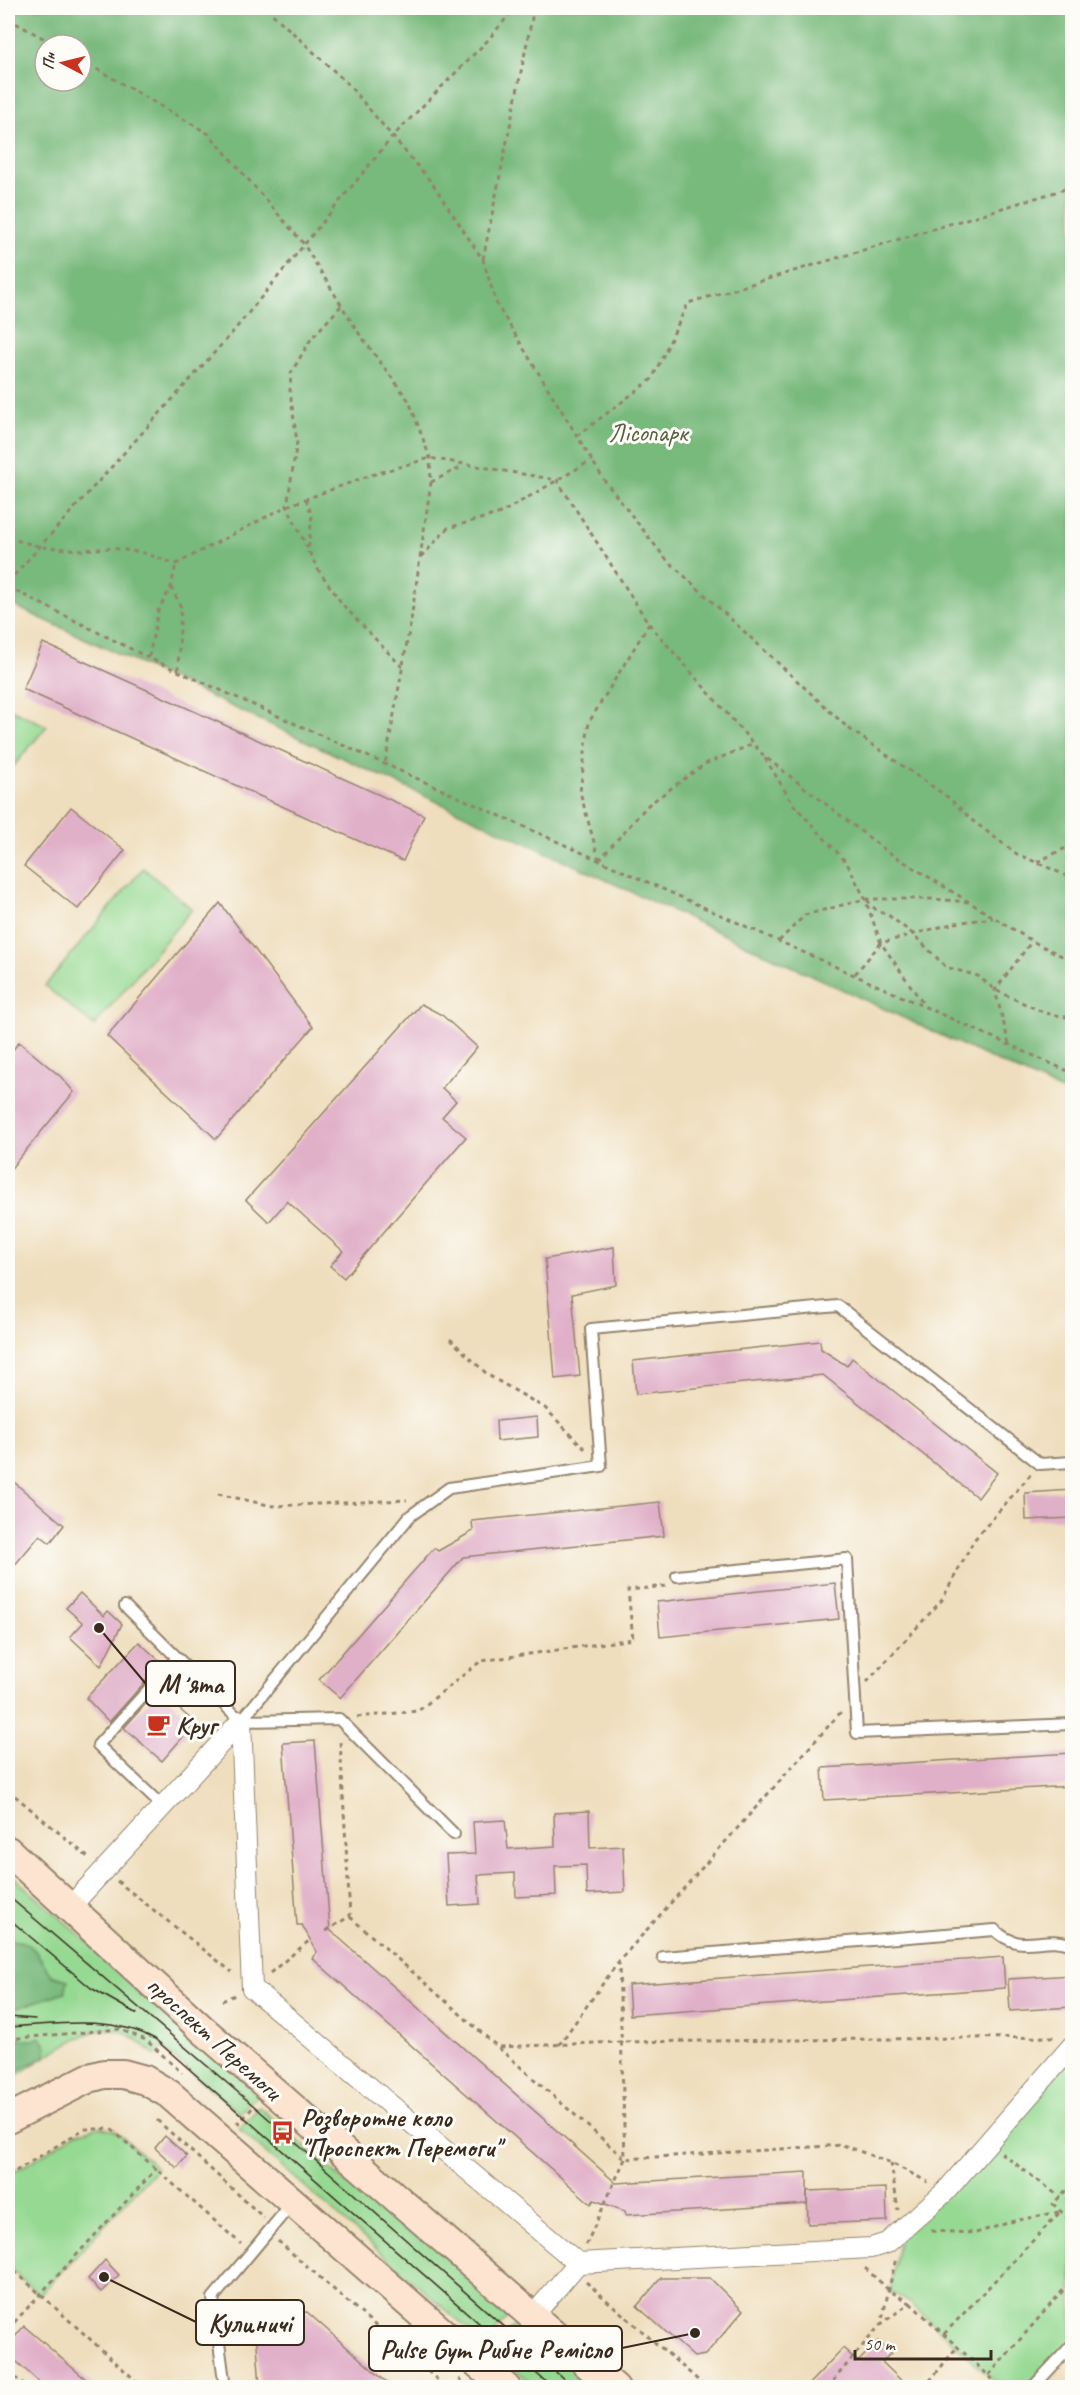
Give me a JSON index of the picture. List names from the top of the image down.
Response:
{
  "streets": {
    "main road": ["проспект Перемоги"]
  },
  "parks": ["Лісопарк"],
  "places": {
    "other": ["Мʼята", "Кулиничі", "Pulse Gym Рибне Ремісло"],
    "cafe": ["Круг"],
    "bus stop": ["Розворотне коло \"Проспект Перемоги\""]
  },
  "scale_bar": "50 m",
  "north": "left"
}
